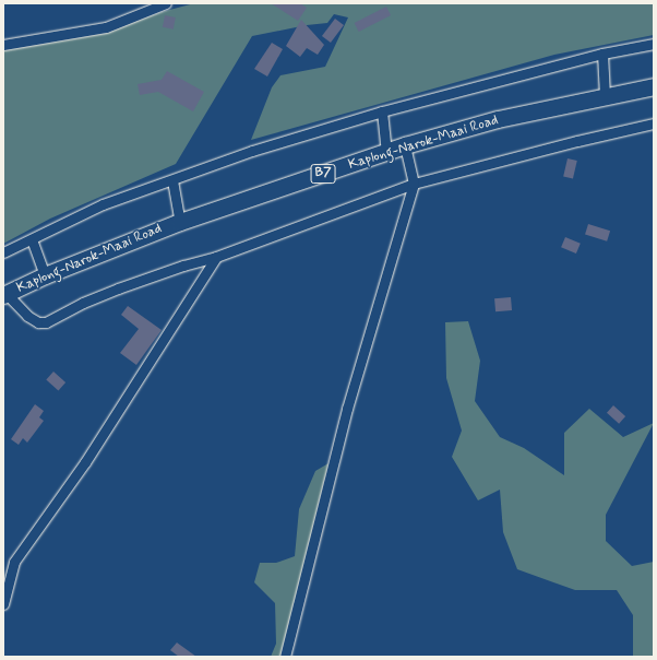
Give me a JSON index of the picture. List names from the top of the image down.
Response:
{
  "streets": {
    "highway": ["Kaplong-Narok-Maai Road", "B7"]
  }
}
